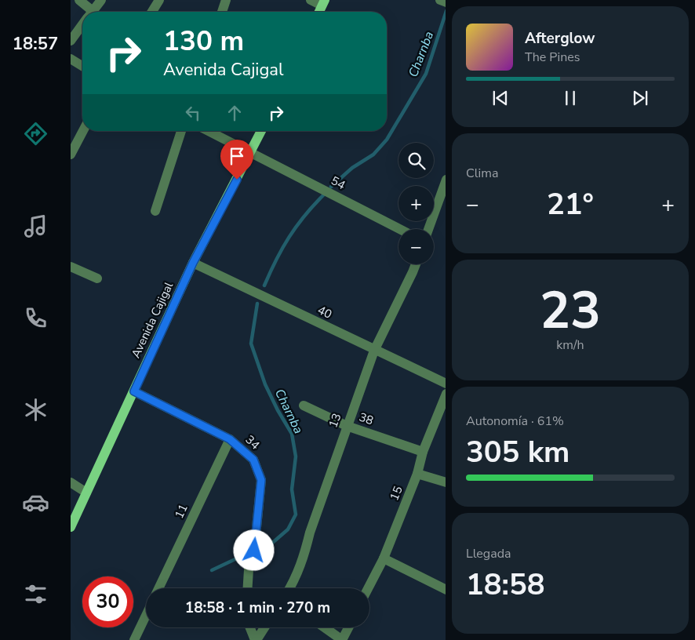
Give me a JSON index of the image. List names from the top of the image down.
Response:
{
  "streets": {
    "main road": ["Avenida Cajigal"],
    "street": [
      "54",
      "40",
      "38",
      "13",
      "34",
      "15",
      "11"
    ]
  },
  "crossings": [
    ["54", "Avenida Cajigal"],
    ["40", "Avenida Cajigal"],
    ["40", "13"],
    ["Avenida Cajigal", "34"],
    ["38", "13"],
    ["38", "15"],
    ["34", "11"]
  ],
  "water": ["Charnba"],
  "page": {
    "tabs": "18:57",
    "turn": ["130 m", "Avenida Cajigal"],
    "song": ["Afterglow", "The Pines"],
    "tile": [
      "Clima",
      ["23", "km/h"],
      ["Autonomía · 61%", "305 km"],
      ["Llegada", "18:58"]
    ],
    "map_buttons": ["+", "−"],
    "heat": ["−", "21°", "+"],
    "limit": "30",
    "trip": "18:58 · 1 min · 270 m"
  }
}
